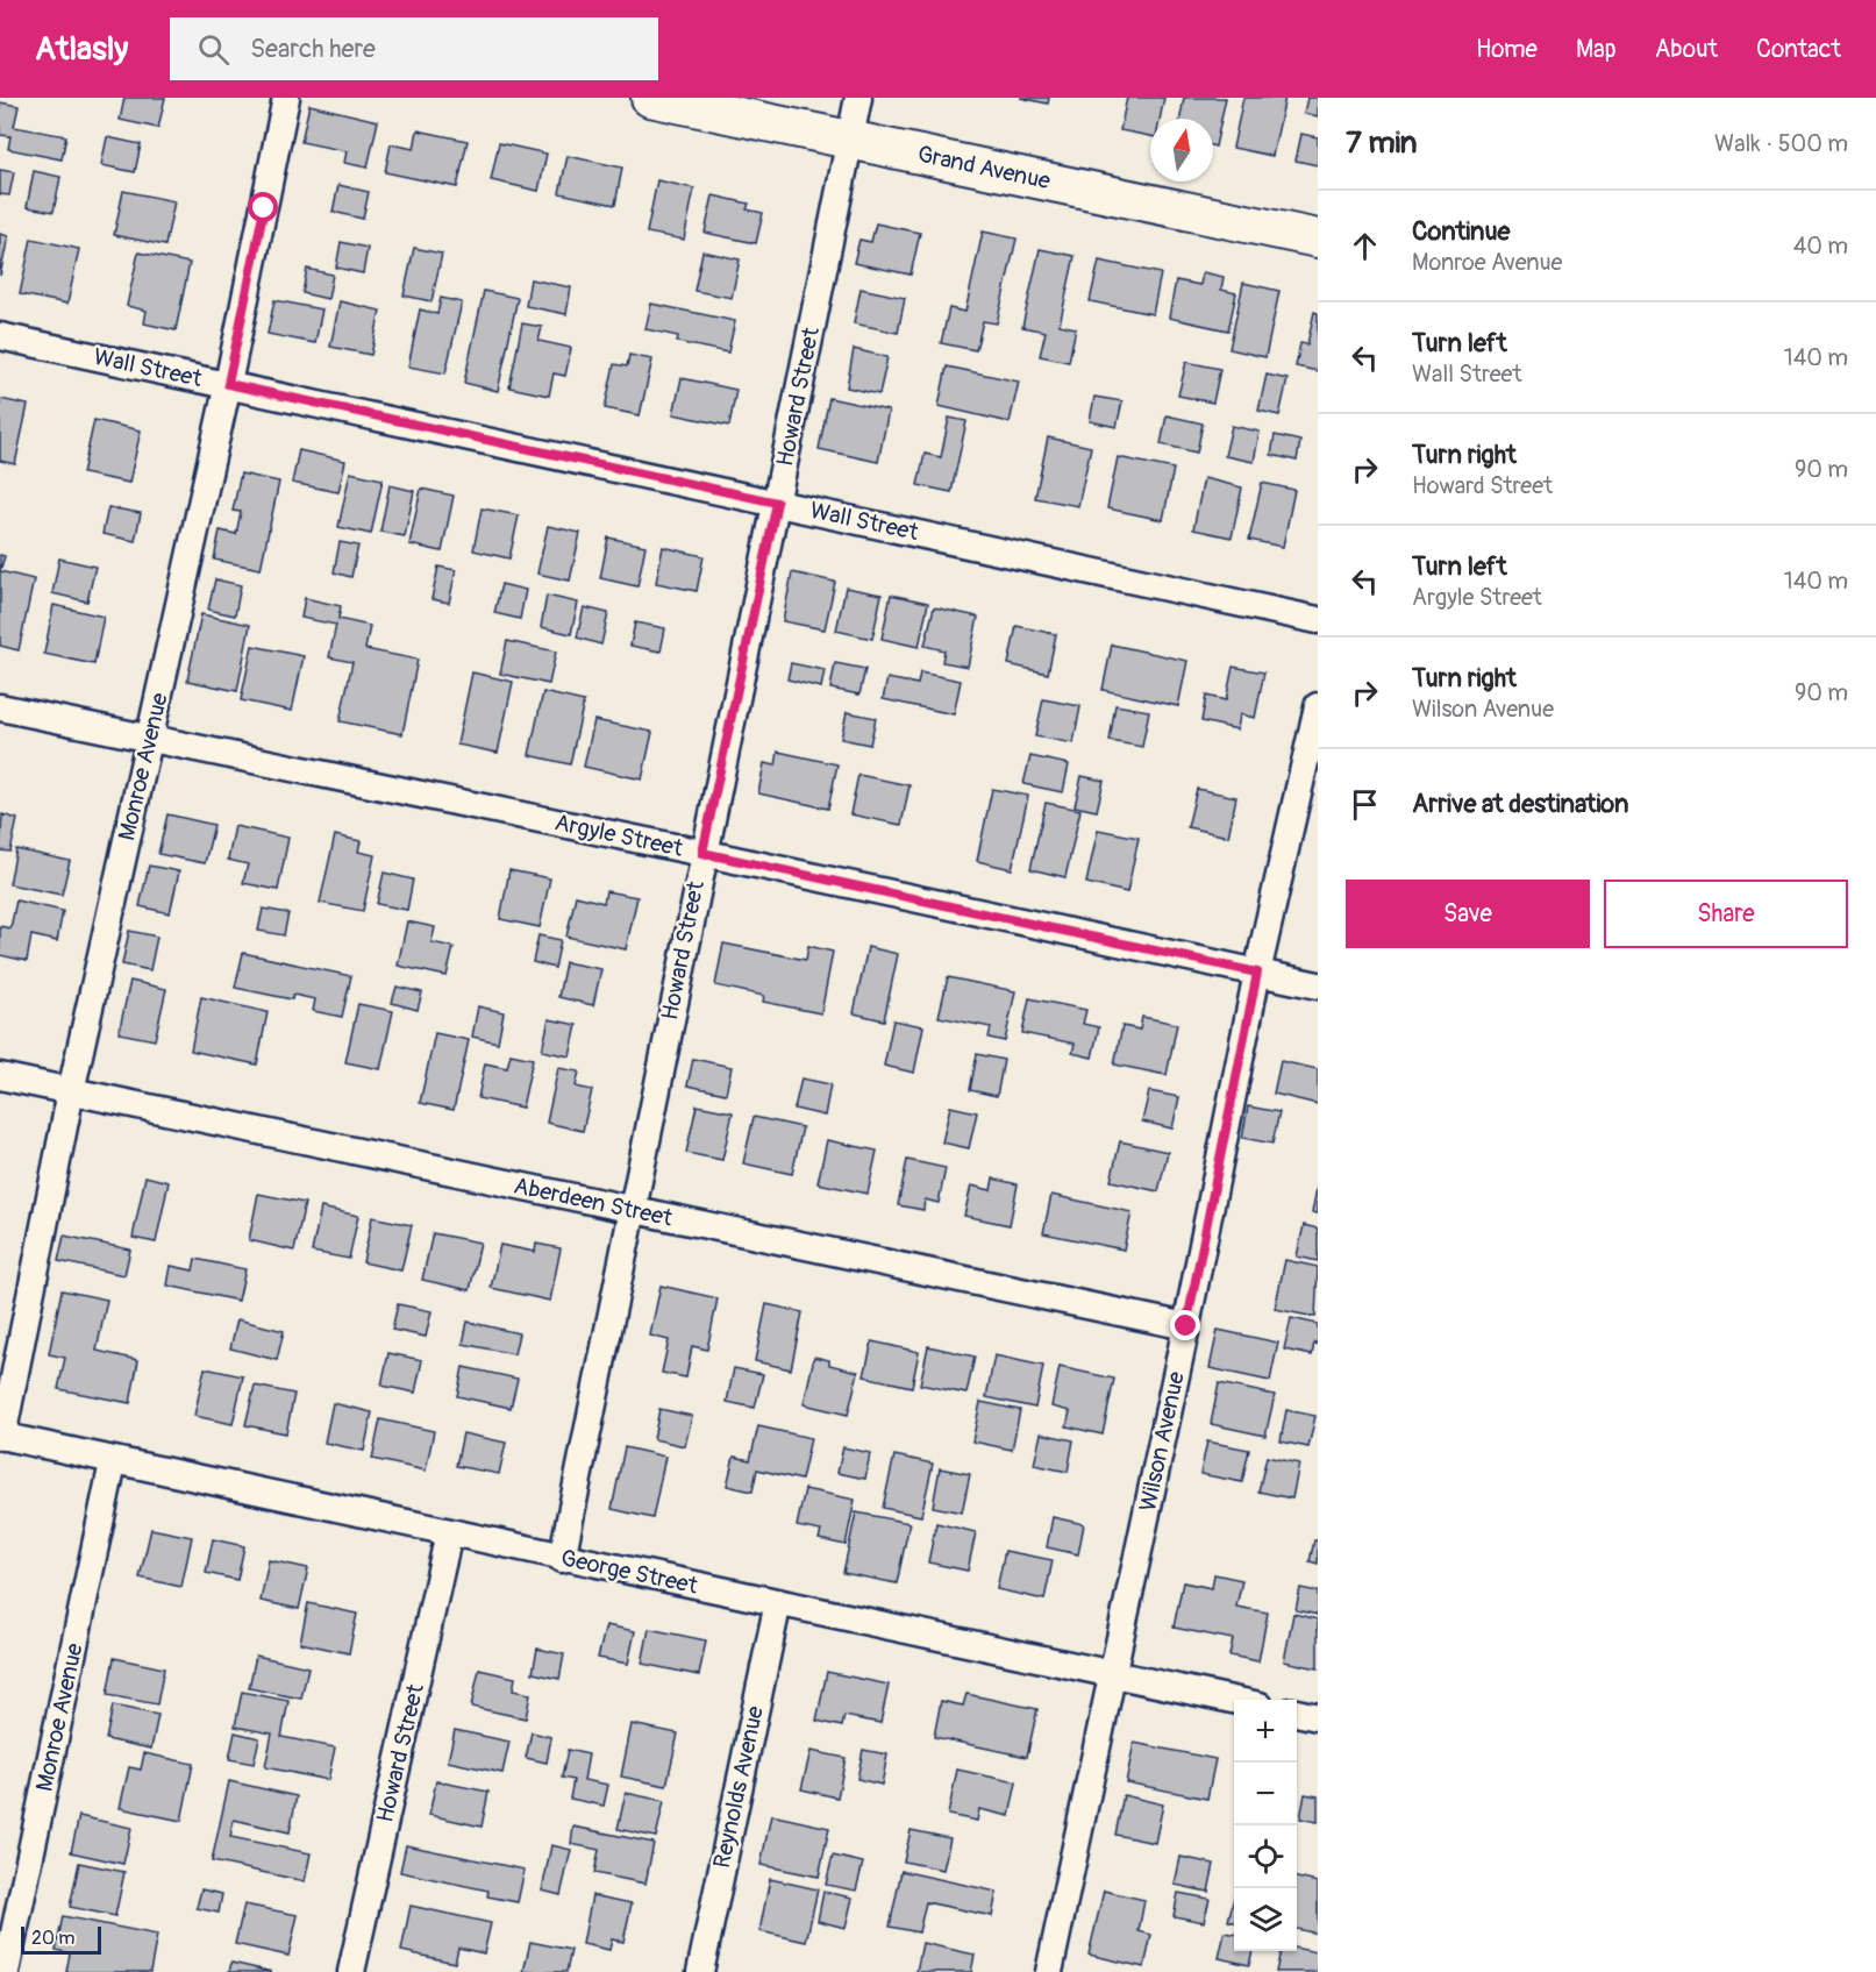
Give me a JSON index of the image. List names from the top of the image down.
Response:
{
  "streets": {
    "main road": ["Grand Avenue"],
    "street": [
      "Wall Street",
      "Howard Street",
      "Monroe Avenue",
      "Argyle Street",
      "Aberdeen Street",
      "Wilson Avenue",
      "George Street",
      "Reynolds Avenue"
    ]
  },
  "crossings": [
    ["Grand Avenue", "Howard Street"],
    ["Wall Street", "Howard Street"],
    ["Wall Street", "Monroe Avenue"],
    ["Howard Street", "Argyle Street"],
    ["Howard Street", "Aberdeen Street"],
    ["Howard Street", "George Street"],
    ["Monroe Avenue", "Argyle Street"],
    ["Monroe Avenue", "Aberdeen Street"],
    ["Monroe Avenue", "George Street"],
    ["Argyle Street", "Wilson Avenue"],
    ["Aberdeen Street", "Wilson Avenue"],
    ["Wilson Avenue", "George Street"],
    ["George Street", "Reynolds Avenue"]
  ],
  "scale_bar": "20 m",
  "north": "top",
  "page": {
    "header": "Atlasly",
    "search": "Search here",
    "nav": [
      "Home",
      "Map",
      "About",
      "Contact"
    ],
    "heading": ["7 min", "Walk · 500 m"],
    "list": [
      ["Continue", "Monroe Avenue", "40 m"],
      ["Turn left", "Wall Street", "140 m"],
      ["Turn right", "Howard Street", "90 m"],
      ["Turn left", "Argyle Street", "140 m"],
      ["Turn right", "Wilson Avenue", "90 m"],
      "Arrive at destination"
    ],
    "buttons": ["Save", "Share"],
    "map_buttons": ["+", "−"],
    "scale": "20 m"
  }
}
